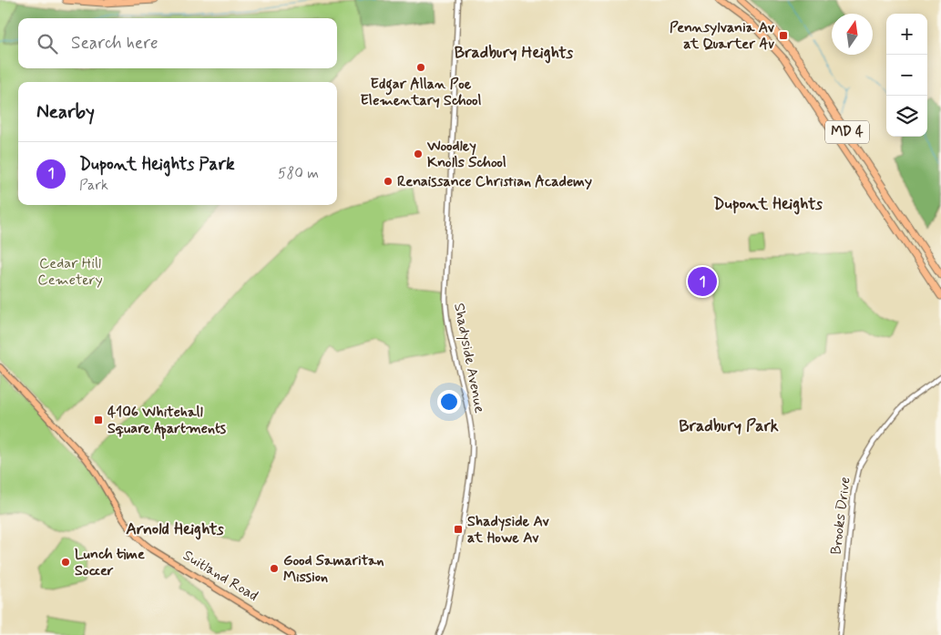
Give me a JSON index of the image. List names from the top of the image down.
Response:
{
  "streets": {
    "highway": ["MD 4"],
    "main road": ["Suitland Road"],
    "street": ["Shadyside Avenue", "Brooks Drive"]
  },
  "districts": [
    "Bradbury Heights",
    "Dupont Heights",
    "Bradbury Park",
    "Arnold Heights"
  ],
  "parks": ["Cedar Hill Cemetery"],
  "places": {
    "transit": ["Pennsylvania Av at Quarter Av", "4106 Whitehall Square Apartments", "Shadyside Av at Howe Av"],
    "other": [
      "Edgar Allan Poe Elementary School",
      "Woodley Knolls School",
      "Renaissance Christian Academy",
      "Lunch time Soccer",
      "Good Samaritan Mission"
    ]
  },
  "north": "top",
  "page": {
    "map_buttons": ["+", "−"],
    "search": "Search here",
    "heading": "Nearby",
    "list": [
      {
        "mark": "1",
        "name": "Dupont Heights Park",
        "note": "Park",
        "value": "580 m"
      }
    ],
    "pins": "1"
  }
}
